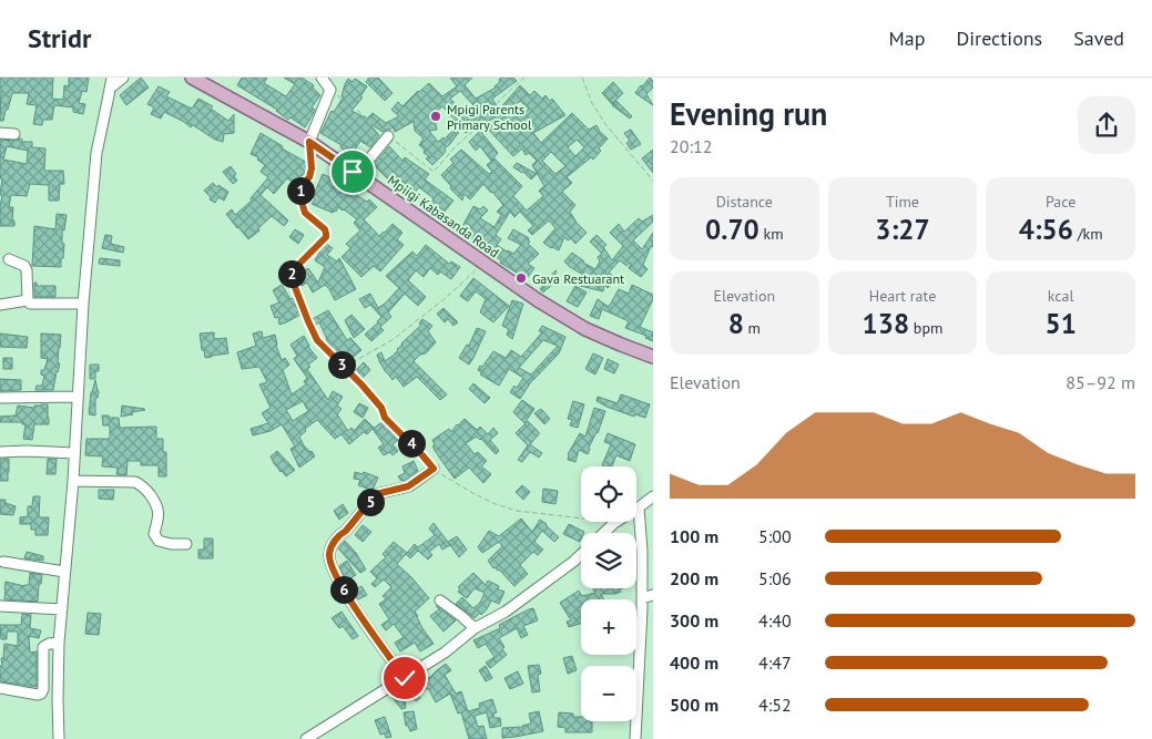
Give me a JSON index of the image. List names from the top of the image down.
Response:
{
  "streets": {
    "main road": ["Mpiigi Kabasanda Road"]
  },
  "places": ["Mpigi Parents Primary School", "Gava Restuarant"],
  "page": {
    "header": "Stridr",
    "nav": ["Map", "Directions", "Saved"],
    "heading": ["Evening run", "20:12"],
    "stats": [
      ["Distance", "0.70 km"],
      ["Time", "3:27"],
      ["Pace", "4:56 /km"],
      ["Elevation", "8 m"],
      ["Heart rate", "138 bpm"],
      ["kcal", "51"]
    ],
    "pins": [
      "1",
      "2",
      "3",
      "4",
      "5",
      "6"
    ],
    "chart": ["Elevation", "85–92 m"],
    "map_buttons": ["+", "−"],
    "list": [
      {
        "name": "100 m",
        "note": "5:00"
      },
      {
        "name": "200 m",
        "note": "5:06"
      },
      {
        "name": "300 m",
        "note": "4:40"
      },
      {
        "name": "400 m",
        "note": "4:47"
      },
      {
        "name": "500 m",
        "note": "4:52"
      }
    ]
  }
}
